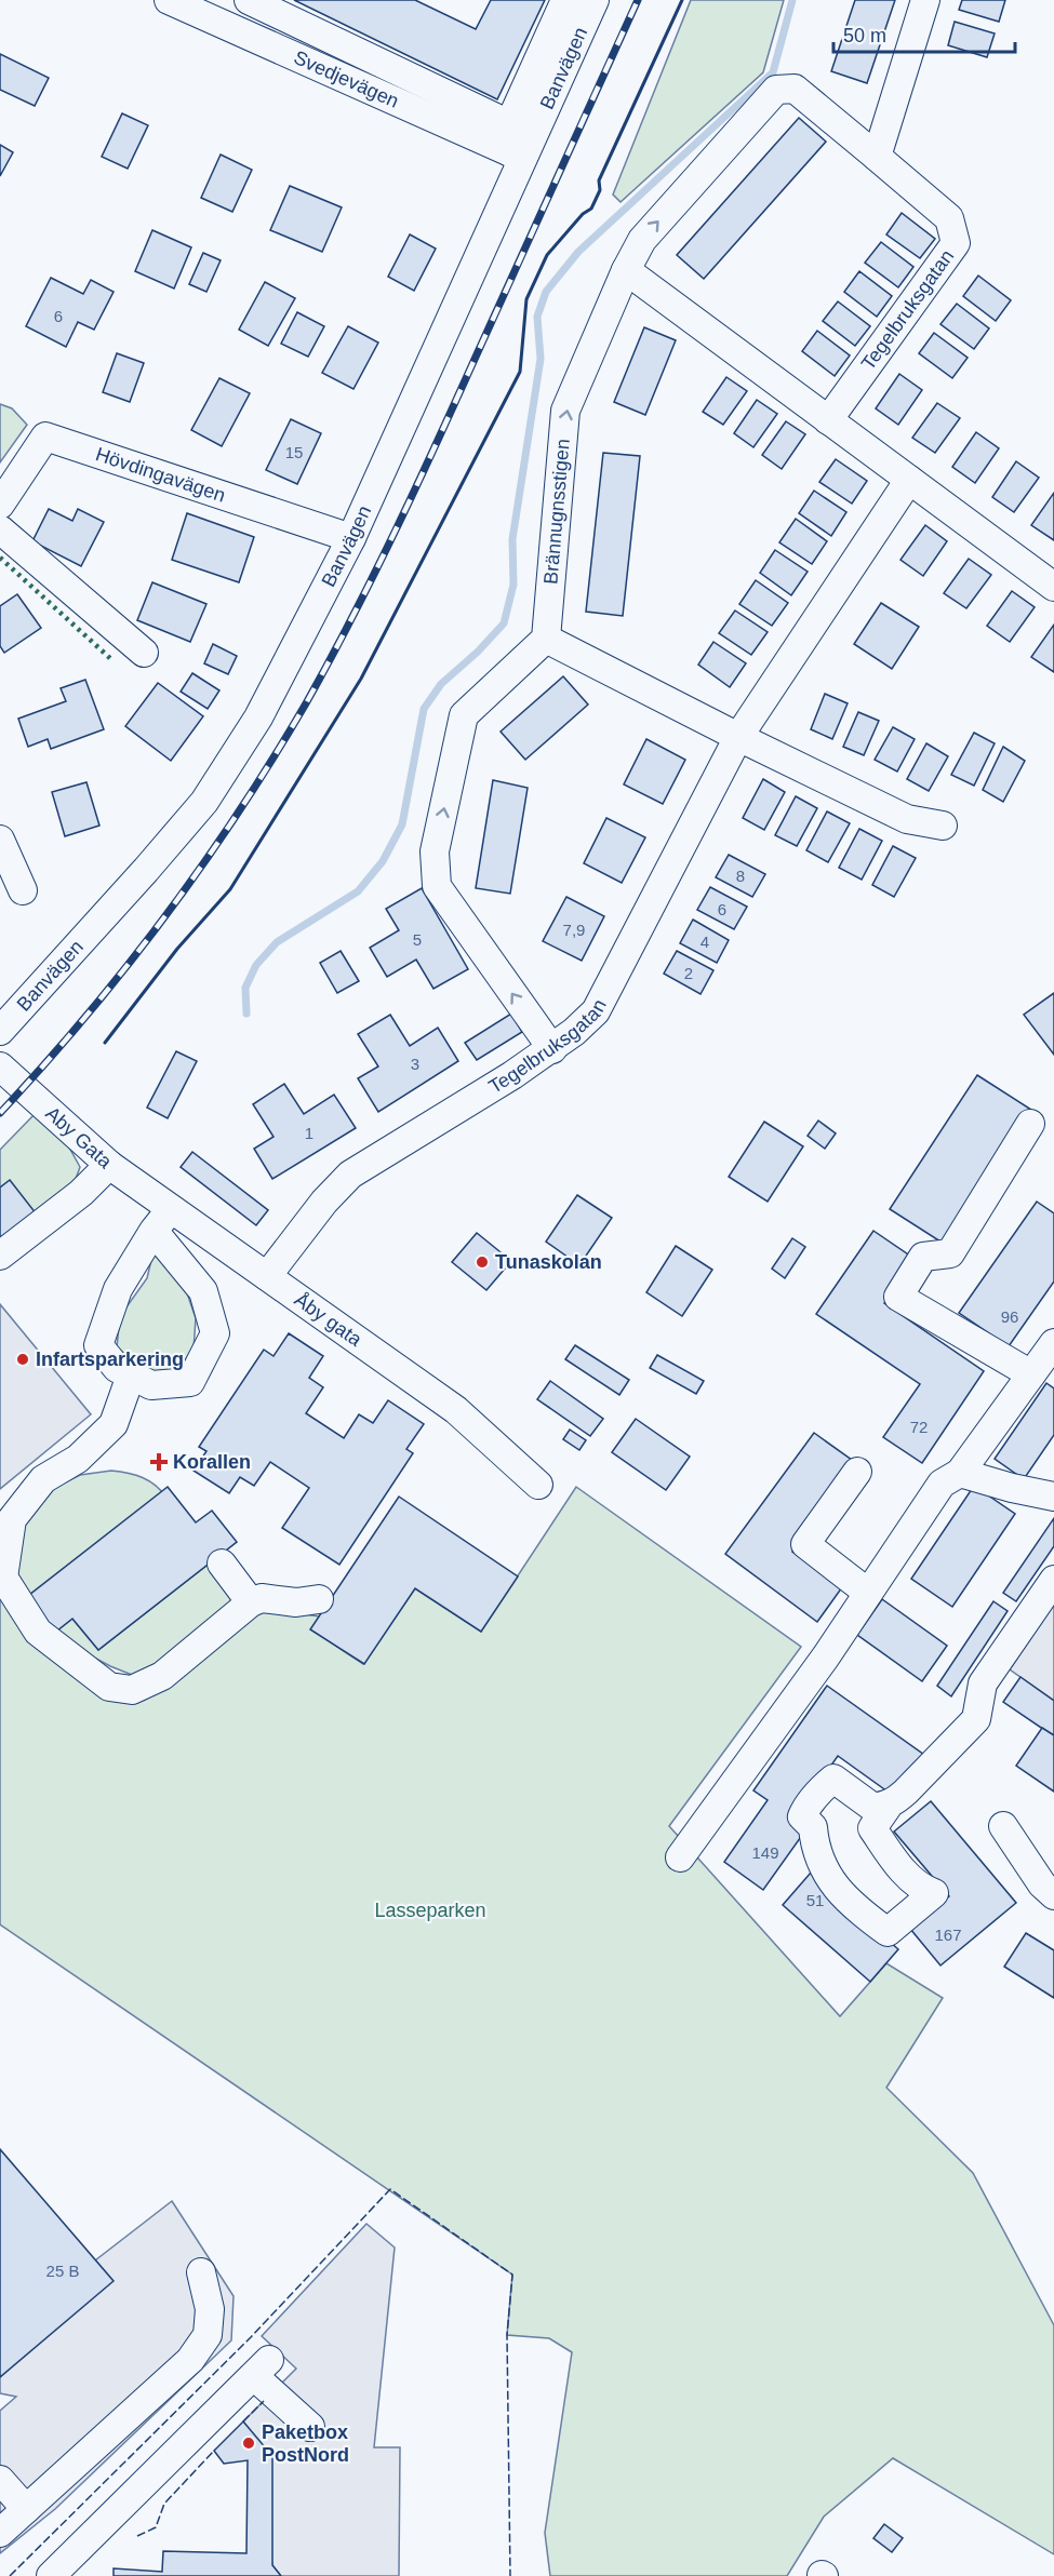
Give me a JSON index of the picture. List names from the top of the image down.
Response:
{
  "streets": {
    "street": [
      "Banvägen",
      "Svedjevägen",
      "Tegelbruksgatan",
      "Hövdingavägen",
      "Brännugnsstigen",
      "Aby Gata",
      "Åby gata"
    ]
  },
  "crossings": [
    ["Banvägen", "Svedjevägen"],
    ["Banvägen", "Hövdingavägen"],
    ["Tegelbruksgatan", "Brännugnsstigen"],
    ["Tegelbruksgatan", "Åby gata"],
    ["Aby Gata", "Åby gata"]
  ],
  "parks": ["Lasseparken"],
  "places": {
    "other": ["Tunaskolan", "Infartsparkering", "Paketbox PostNord"],
    "health": ["Korallen"]
  },
  "house_numbers": [
    "6",
    "15",
    "8",
    "6",
    "7,9",
    "5",
    "4",
    "2",
    "3",
    "1",
    "96",
    "72",
    "149",
    "51",
    "167",
    "25 B"
  ],
  "scale_bar": "50 m"
}
